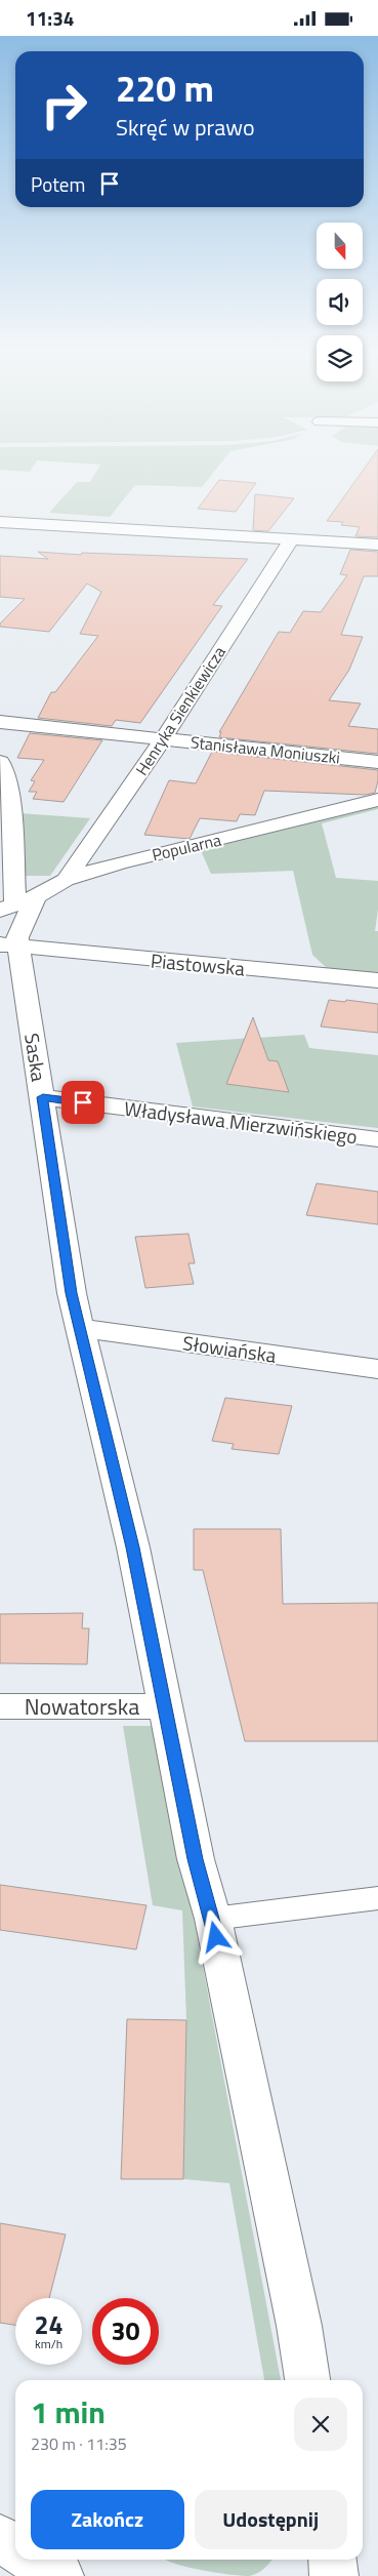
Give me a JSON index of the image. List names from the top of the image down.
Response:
{
  "streets": {
    "street": [
      "Henryka Sienkiewicza",
      "Stanisława Moniuszki",
      "Popularna",
      "Piastowska",
      "Saska",
      "Władysława Mierzwińskiego",
      "Słowiańska",
      "Nowatorska"
    ]
  },
  "crossings": [
    ["Henryka Sienkiewicza", "Stanisława Moniuszki"],
    ["Henryka Sienkiewicza", "Popularna"],
    ["Piastowska", "Saska"],
    ["Saska", "Władysława Mierzwińskiego"],
    ["Saska", "Słowiańska"],
    ["Saska", "Nowatorska"]
  ],
  "north": "bottom",
  "page": {
    "status": "11:34",
    "turn": ["220 m", "Skręć w prawo"],
    "then": "Potem",
    "speed": "24 km/h",
    "limit": "30",
    "heading": ["1 min", "230 m · 11:35"],
    "buttons": ["Zakończ", "Udostępnij"]
  }
}
